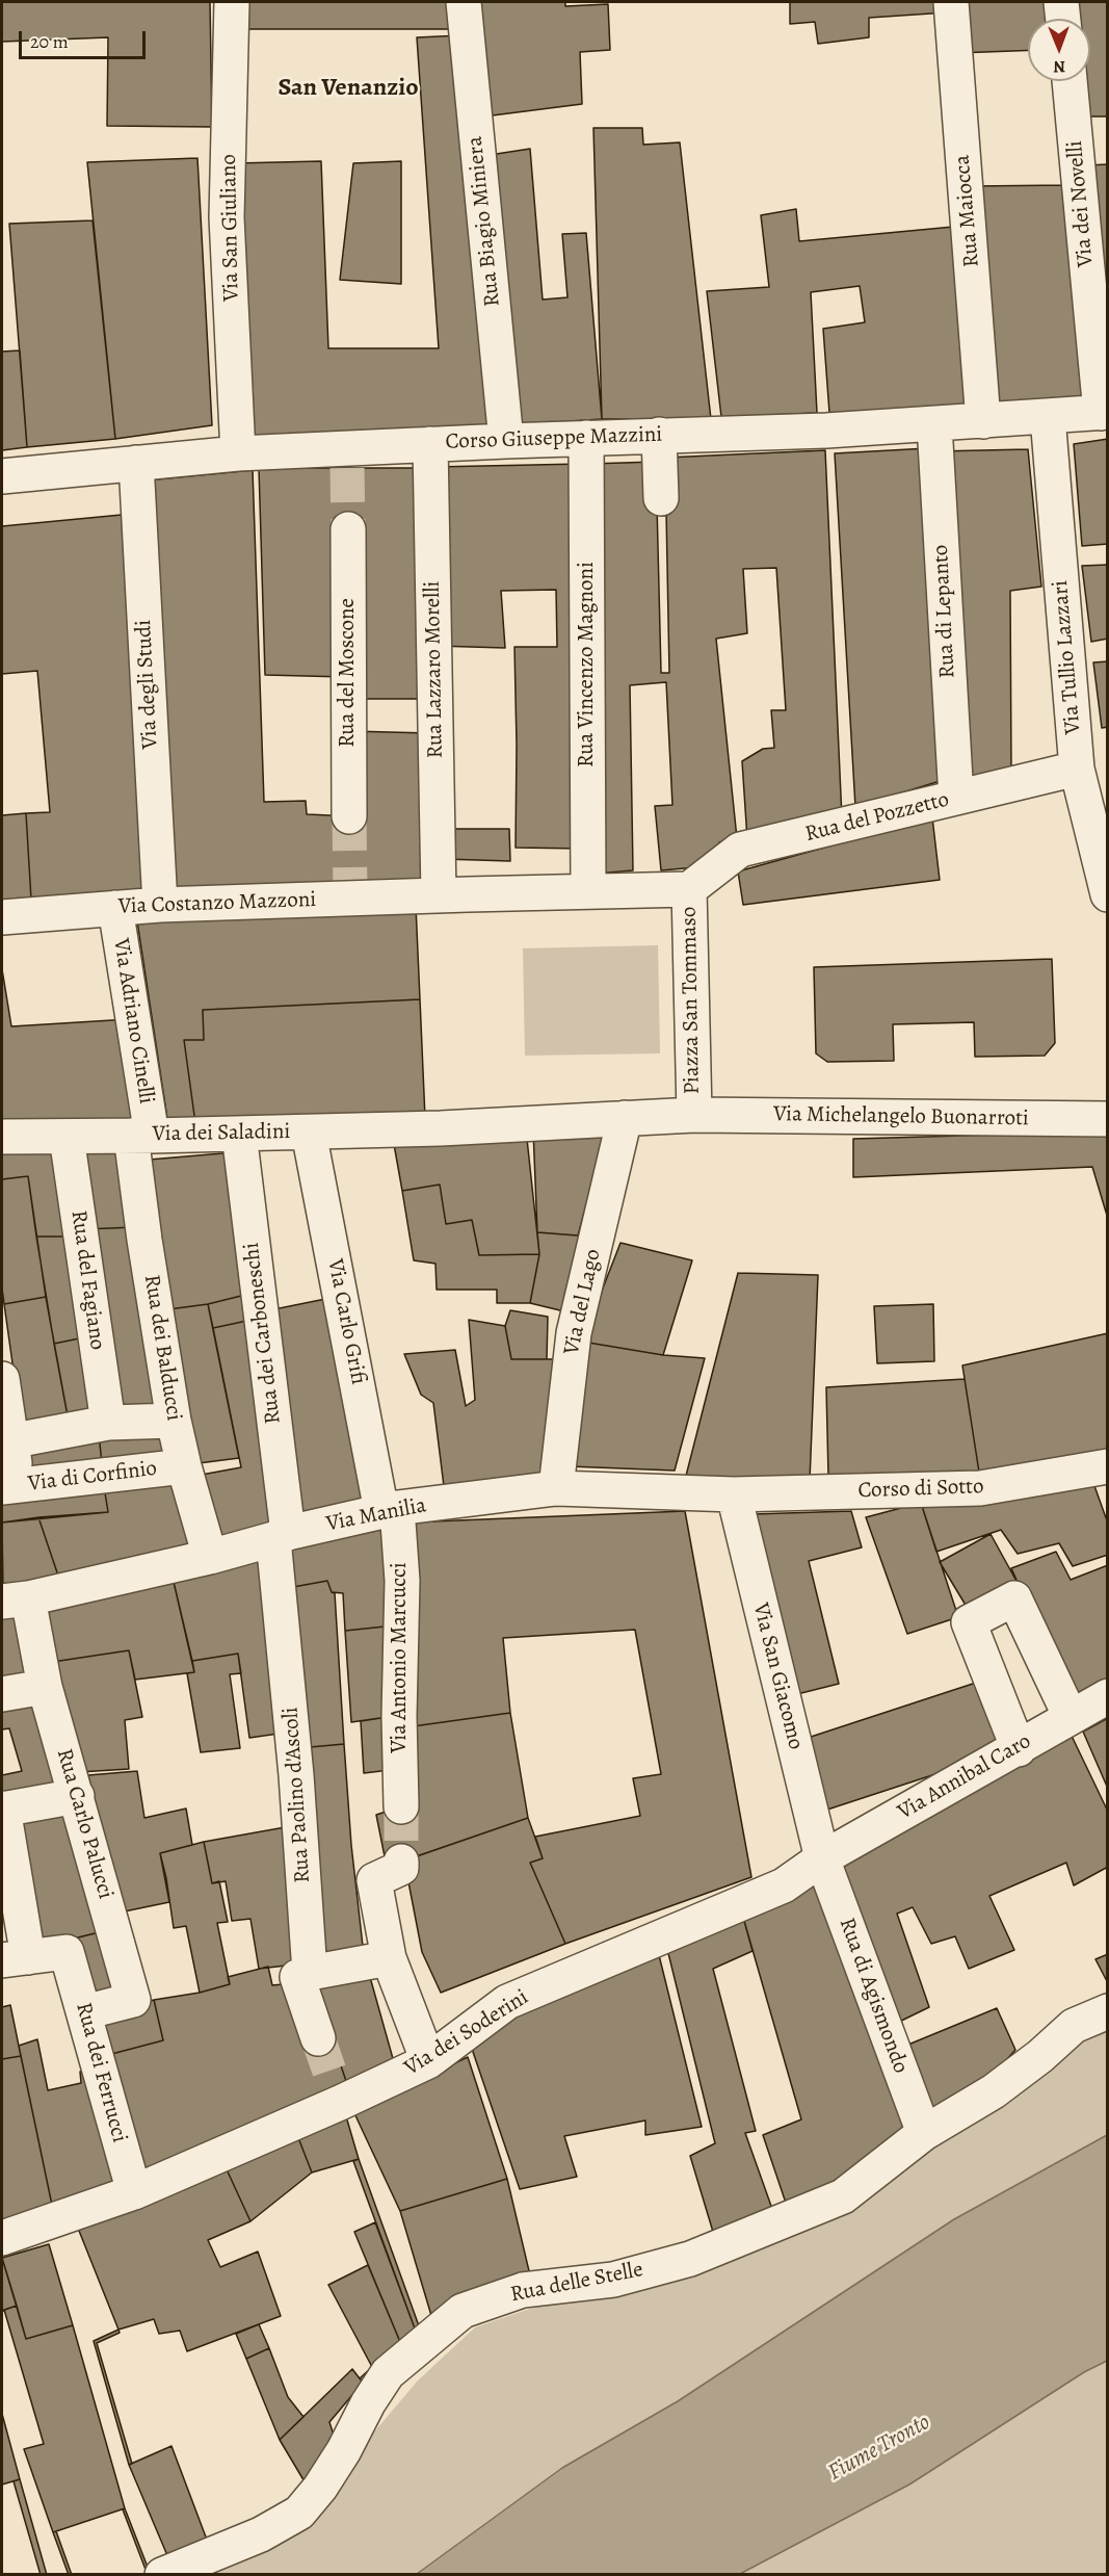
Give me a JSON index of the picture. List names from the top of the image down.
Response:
{
  "streets": {
    "street": [
      "Via dei Novelli",
      "Rua Maiocca",
      "Rua Biagio Miniera",
      "Via San Giuliano",
      "Corso Giuseppe Mazzini",
      "Rua di Lepanto",
      "Via Tullio Lazzari",
      "Rua Vincenzo Magnoni",
      "Rua Lazzaro Morelli",
      "Rua del Moscone",
      "Via degli Studi",
      "Rua del Pozzetto",
      "Via Costanzo Mazzoni",
      "Piazza San Tommaso",
      "Via Adriano Cinelli",
      "Via Michelangelo Buonarroti",
      "Via dei Saladini",
      "Rua del Fagiano",
      "Via del Lago",
      "Via Carlo Grifi",
      "Rua dei Carboneschi",
      "Rua dei Balducci",
      "Via di Corfinio",
      "Corso di Sotto",
      "Via Manilia",
      "Via Antonio Marcucci",
      "Via San Giacomo",
      "Via Annibal Caro",
      "Rua Paolino d'Ascoli",
      "Rua Carlo Palucci",
      "Rua di Agismondo",
      "Via dei Soderini",
      "Rua dei Ferrucci",
      "Rua delle Stelle"
    ]
  },
  "crossings": [
    ["Via dei Novelli", "Corso Giuseppe Mazzini"],
    ["Rua Maiocca", "Corso Giuseppe Mazzini"],
    ["Rua Biagio Miniera", "Corso Giuseppe Mazzini"],
    ["Via San Giuliano", "Corso Giuseppe Mazzini"],
    ["Corso Giuseppe Mazzini", "Rua di Lepanto"],
    ["Corso Giuseppe Mazzini", "Via Tullio Lazzari"],
    ["Corso Giuseppe Mazzini", "Rua Vincenzo Magnoni"],
    ["Corso Giuseppe Mazzini", "Rua Lazzaro Morelli"],
    ["Corso Giuseppe Mazzini", "Via degli Studi"],
    ["Rua di Lepanto", "Rua del Pozzetto"],
    ["Via Tullio Lazzari", "Rua del Pozzetto"],
    ["Rua Vincenzo Magnoni", "Piazza San Tommaso"],
    ["Rua Lazzaro Morelli", "Via Costanzo Mazzoni"],
    ["Rua Lazzaro Morelli", "Piazza San Tommaso"],
    ["Via degli Studi", "Via Costanzo Mazzoni"],
    ["Rua del Pozzetto", "Piazza San Tommaso"],
    ["Via Costanzo Mazzoni", "Piazza San Tommaso"],
    ["Via Costanzo Mazzoni", "Via Adriano Cinelli"],
    ["Piazza San Tommaso", "Via Michelangelo Buonarroti"],
    ["Piazza San Tommaso", "Via dei Saladini"],
    ["Piazza San Tommaso", "Via del Lago"],
    ["Via Adriano Cinelli", "Via dei Saladini"],
    ["Via Adriano Cinelli", "Rua dei Balducci"],
    ["Via dei Saladini", "Rua del Fagiano"],
    ["Via dei Saladini", "Via Carlo Grifi"],
    ["Via dei Saladini", "Rua dei Carboneschi"],
    ["Via dei Saladini", "Rua dei Balducci"],
    ["Via del Lago", "Via Manilia"],
    ["Via Carlo Grifi", "Via Manilia"],
    ["Via Carlo Grifi", "Via Antonio Marcucci"],
    ["Rua dei Carboneschi", "Via Manilia"],
    ["Rua dei Carboneschi", "Rua Paolino d'Ascoli"],
    ["Rua dei Balducci", "Via di Corfinio"],
    ["Rua dei Balducci", "Via Manilia"],
    ["Corso di Sotto", "Via Manilia"],
    ["Corso di Sotto", "Via San Giacomo"],
    ["Via Manilia", "Via Antonio Marcucci"],
    ["Via Manilia", "Via San Giacomo"],
    ["Via Manilia", "Rua Paolino d'Ascoli"],
    ["Via Manilia", "Rua Carlo Palucci"],
    ["Via San Giacomo", "Via Annibal Caro"],
    ["Via San Giacomo", "Rua di Agismondo"],
    ["Via San Giacomo", "Via dei Soderini"],
    ["Via Annibal Caro", "Rua di Agismondo"],
    ["Via Annibal Caro", "Via dei Soderini"],
    ["Rua Carlo Palucci", "Rua dei Ferrucci"],
    ["Rua di Agismondo", "Via dei Soderini"],
    ["Rua di Agismondo", "Rua delle Stelle"],
    ["Via dei Soderini", "Rua dei Ferrucci"]
  ],
  "districts": ["San Venanzio"],
  "water": ["Fiume Tronto"],
  "scale_bar": "20 m",
  "north": "bottom"
}
